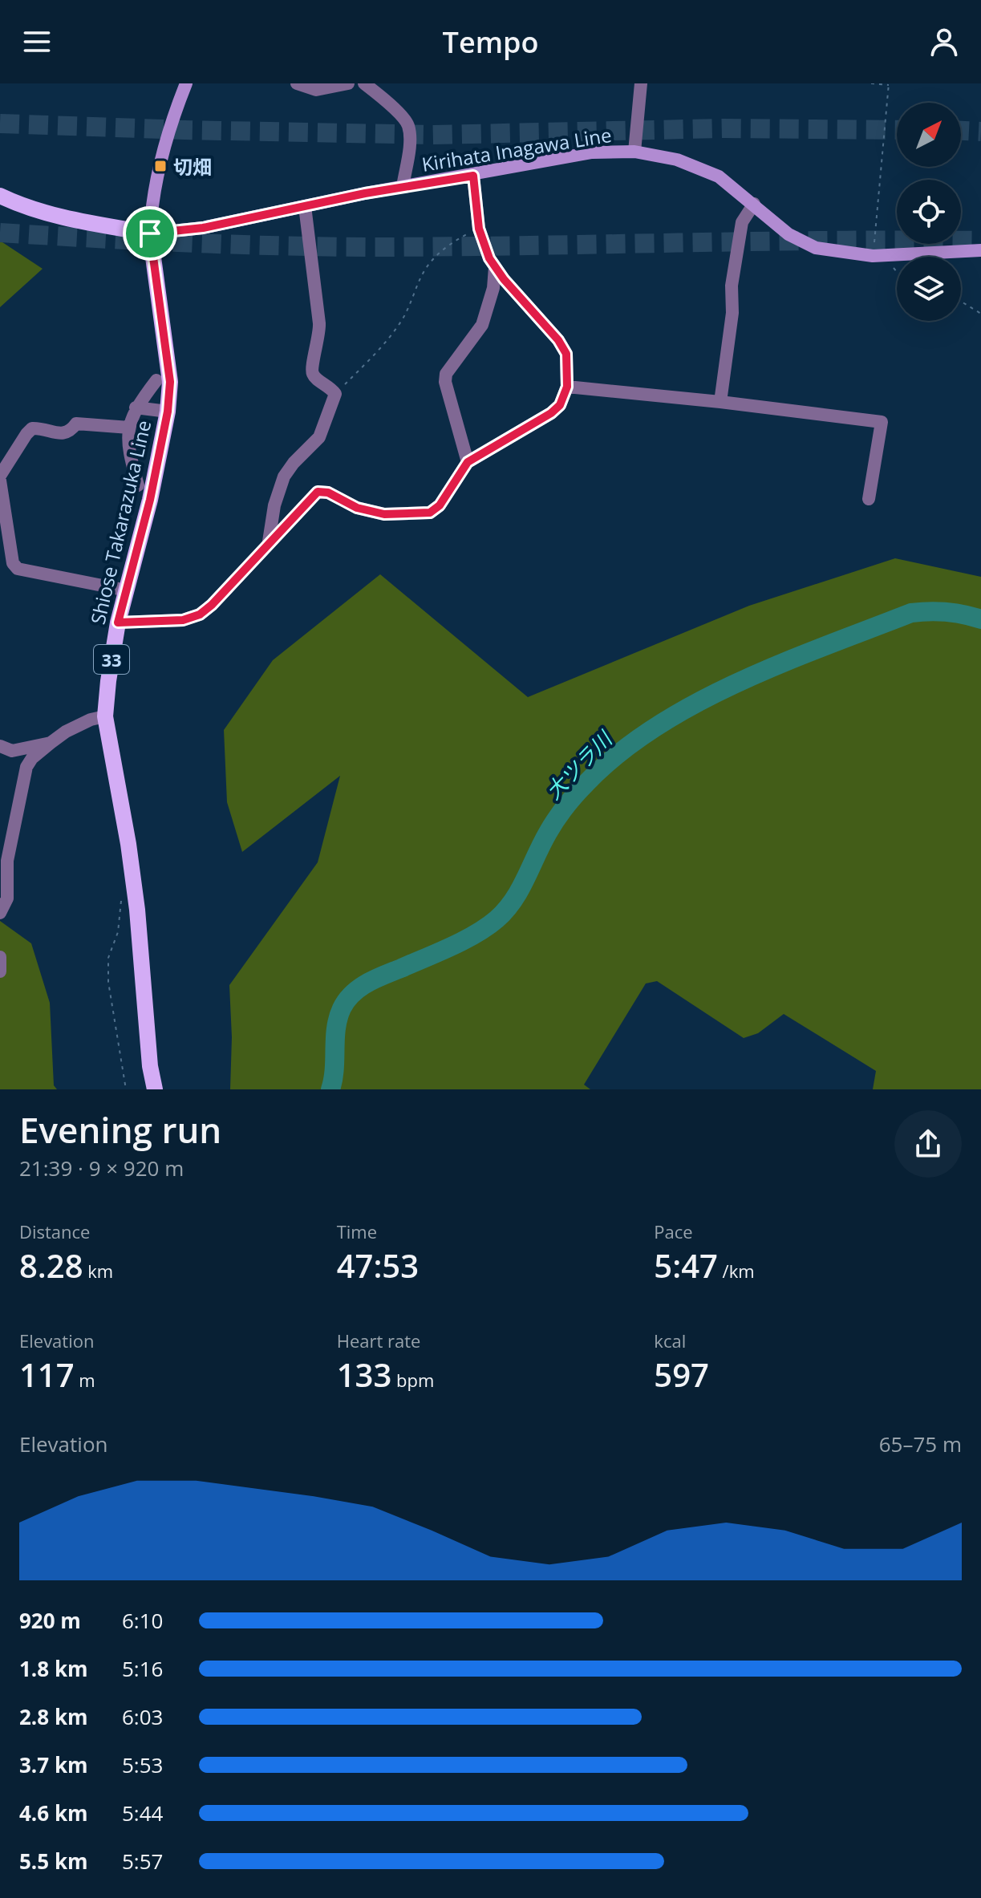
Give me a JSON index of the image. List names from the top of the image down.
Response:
{
  "streets": {
    "main road": ["Kirihata Inagawa Line", "Shiose Takarazuka Line", "33"]
  },
  "crossings": [
    ["Kirihata Inagawa Line", "Shiose Takarazuka Line"]
  ],
  "water": ["大ツラ川"],
  "places": {
    "transit": ["切畑"]
  },
  "north": "top right",
  "page": {
    "header": "Tempo",
    "heading": ["Evening run", "21:39 · 9 × 920 m"],
    "stats": [
      ["Distance", "8.28 km"],
      ["Time", "47:53"],
      ["Pace", "5:47 /km"],
      ["Elevation", "117 m"],
      ["Heart rate", "133 bpm"],
      ["kcal", "597"]
    ],
    "chart": ["Elevation", "65–75 m"],
    "list": [
      {
        "name": "920 m",
        "note": "6:10"
      },
      {
        "name": "1.8 km",
        "note": "5:16"
      },
      {
        "name": "2.8 km",
        "note": "6:03"
      },
      {
        "name": "3.7 km",
        "note": "5:53"
      },
      {
        "name": "4.6 km",
        "note": "5:44"
      },
      {
        "name": "5.5 km",
        "note": "5:57"
      }
    ]
  }
}
